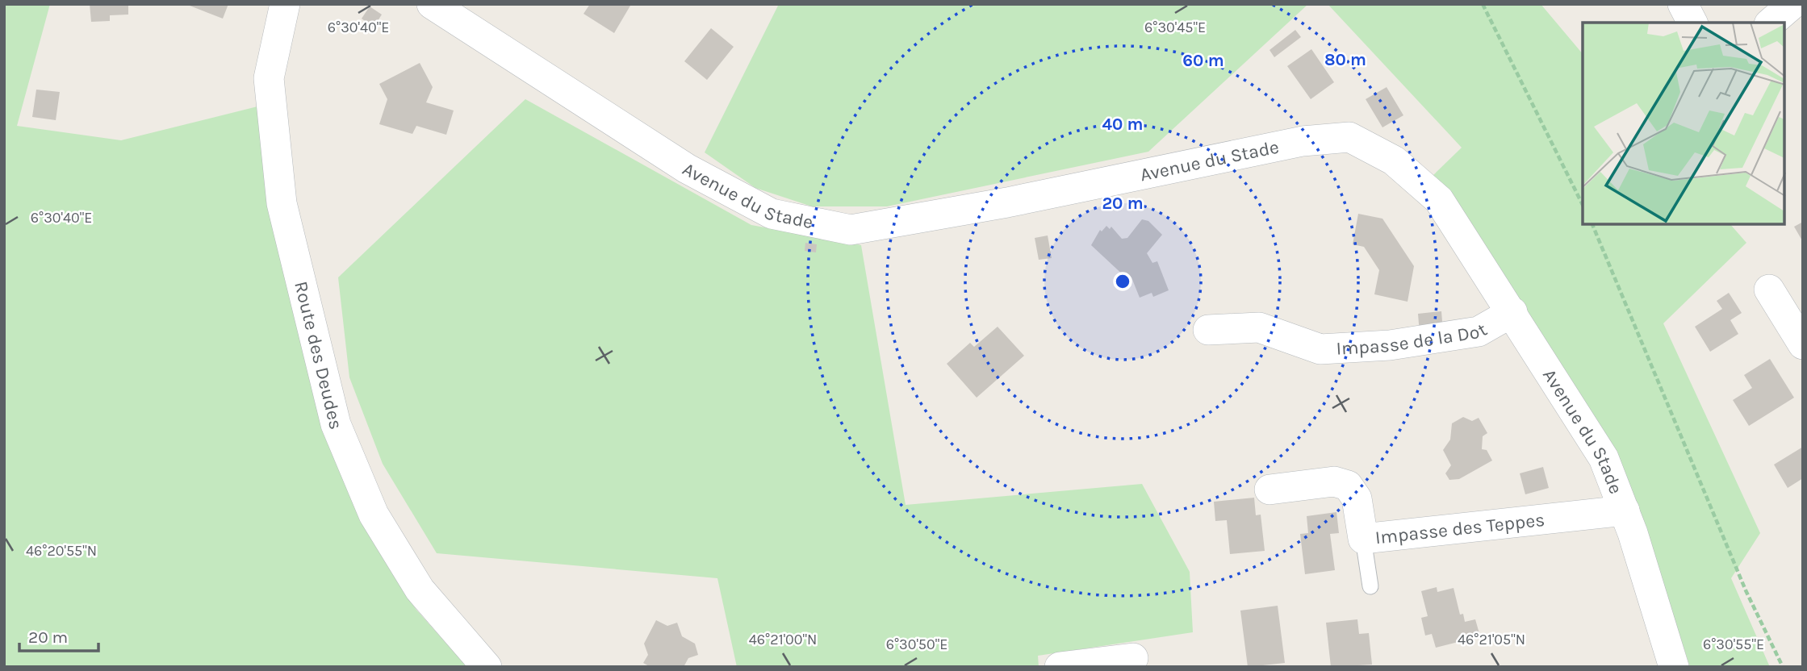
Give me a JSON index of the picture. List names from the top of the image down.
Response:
{
  "streets": {
    "street": [
      "Avenue du Stade",
      "Impasse de la Dot",
      "Route des Deudes",
      "Impasse des Teppes"
    ]
  },
  "crossings": [
    ["Avenue du Stade", "Impasse de la Dot"],
    ["Avenue du Stade", "Impasse des Teppes"]
  ],
  "scale_bar": "20 m",
  "coordinates": [
    "6°30'40\"E",
    "6°30'45\"E",
    "46°20'55\"N",
    "46°21'00\"N",
    "46°21'05\"N",
    "6°30'50\"E",
    "6°30'55\"E"
  ],
  "rings": [
    "80 m",
    "60 m",
    "40 m",
    "20 m"
  ]
}
